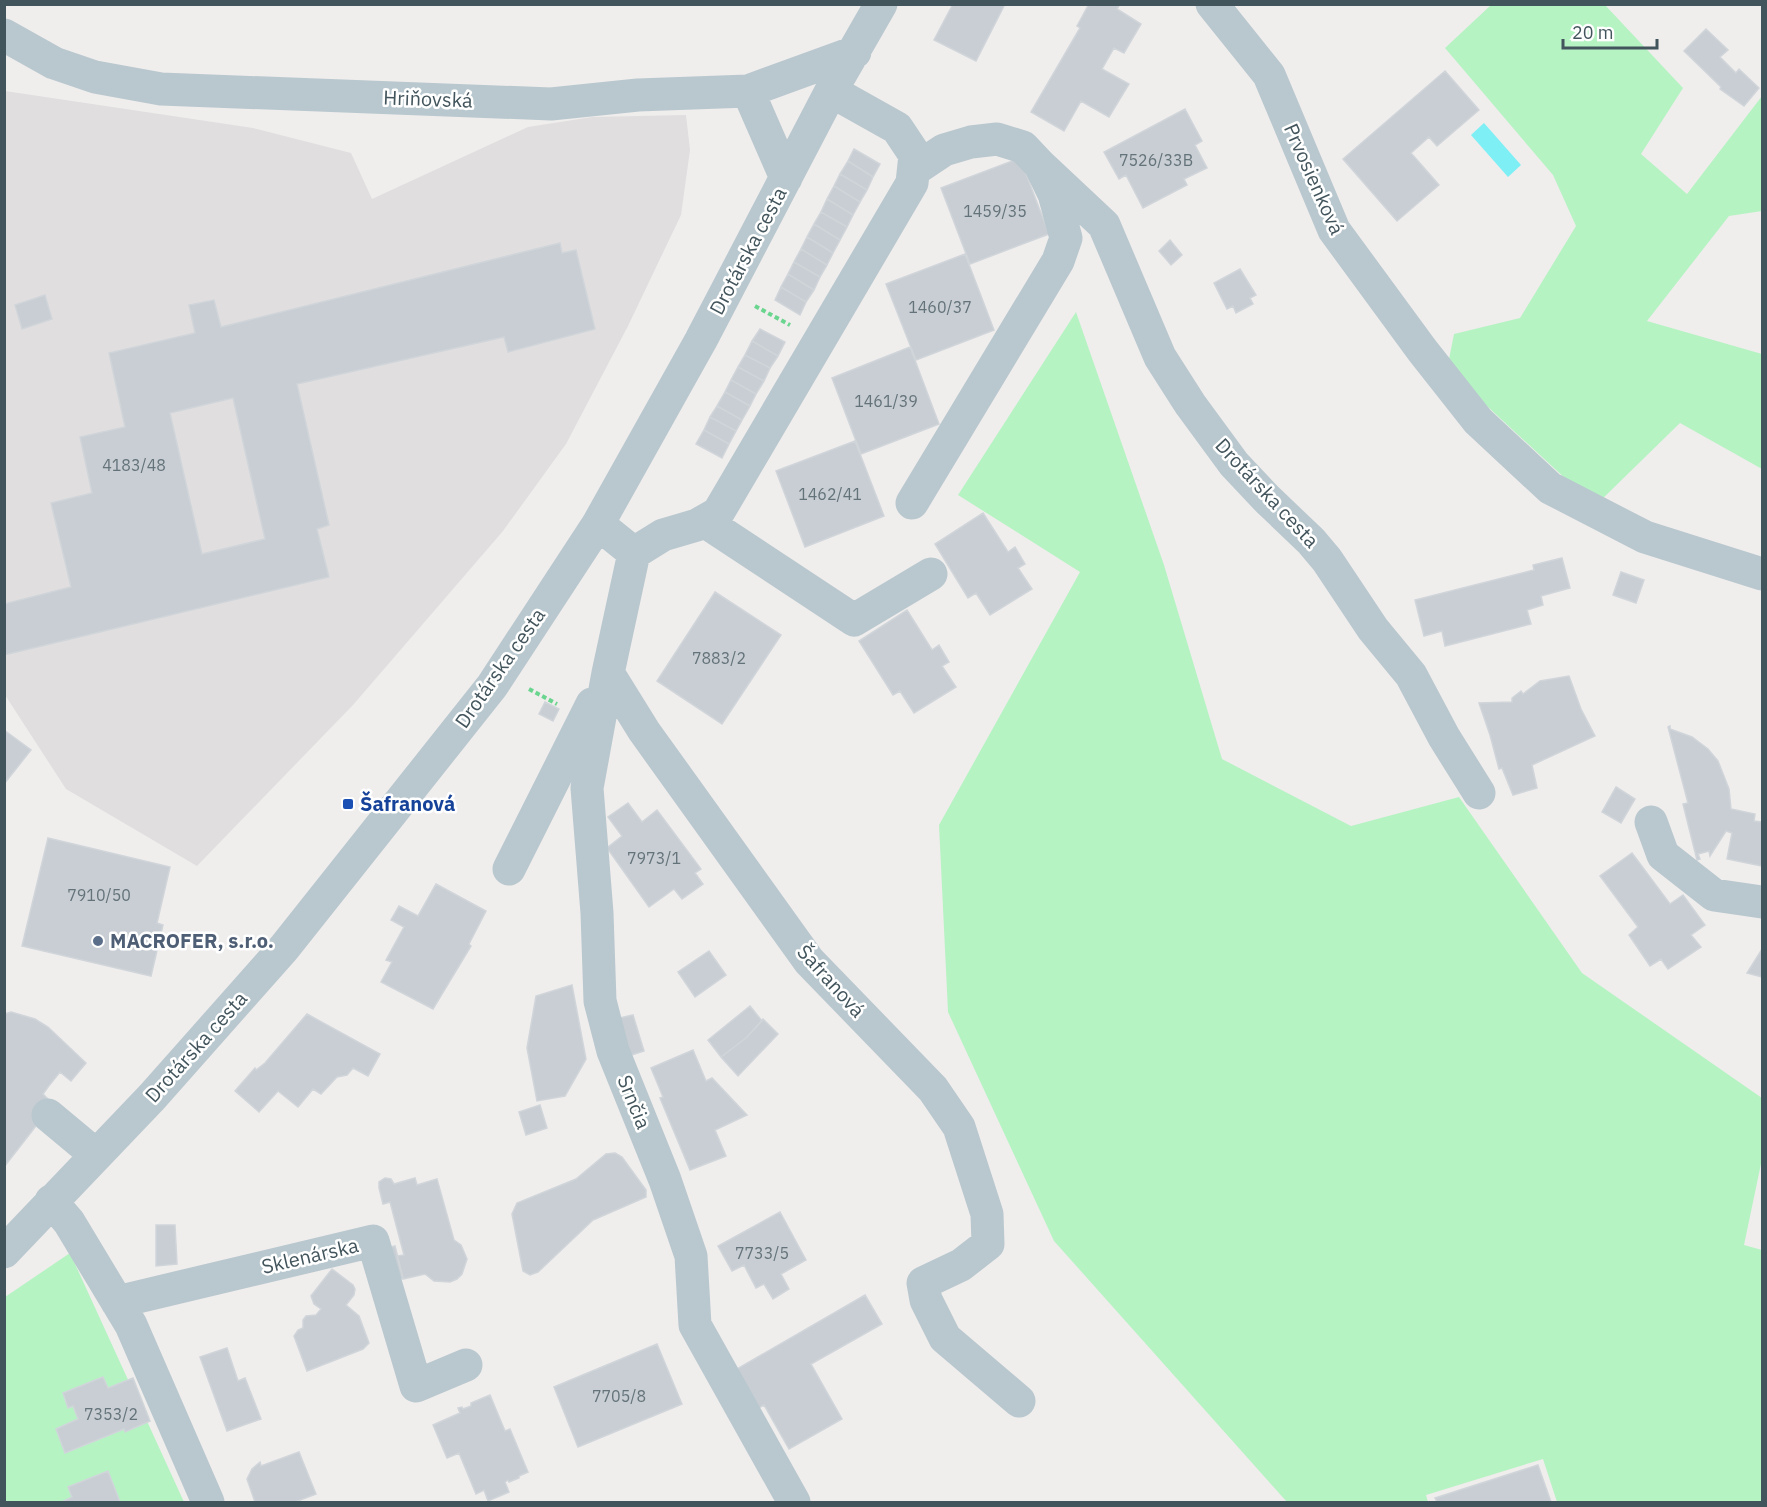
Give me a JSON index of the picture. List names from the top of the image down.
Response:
{
  "streets": {
    "street": [
      "Hriňovská",
      "Prvosienková",
      "Drotárska cesta",
      "Šafranová",
      "Srnčia",
      "Sklenárska"
    ]
  },
  "crossings": [
    ["Hriňovská", "Drotárska cesta"],
    ["Šafranová", "Srnčia"]
  ],
  "places": {
    "transit": ["Šafranová"],
    "other": ["MACROFER, s.r.o."]
  },
  "house_numbers": [
    "7526/33B",
    "1459/35",
    "1460/37",
    "1461/39",
    "4183/48",
    "1462/41",
    "7883/2",
    "7973/1",
    "7910/50",
    "7733/5",
    "7705/8",
    "7353/2"
  ],
  "scale_bar": "20 m"
}
